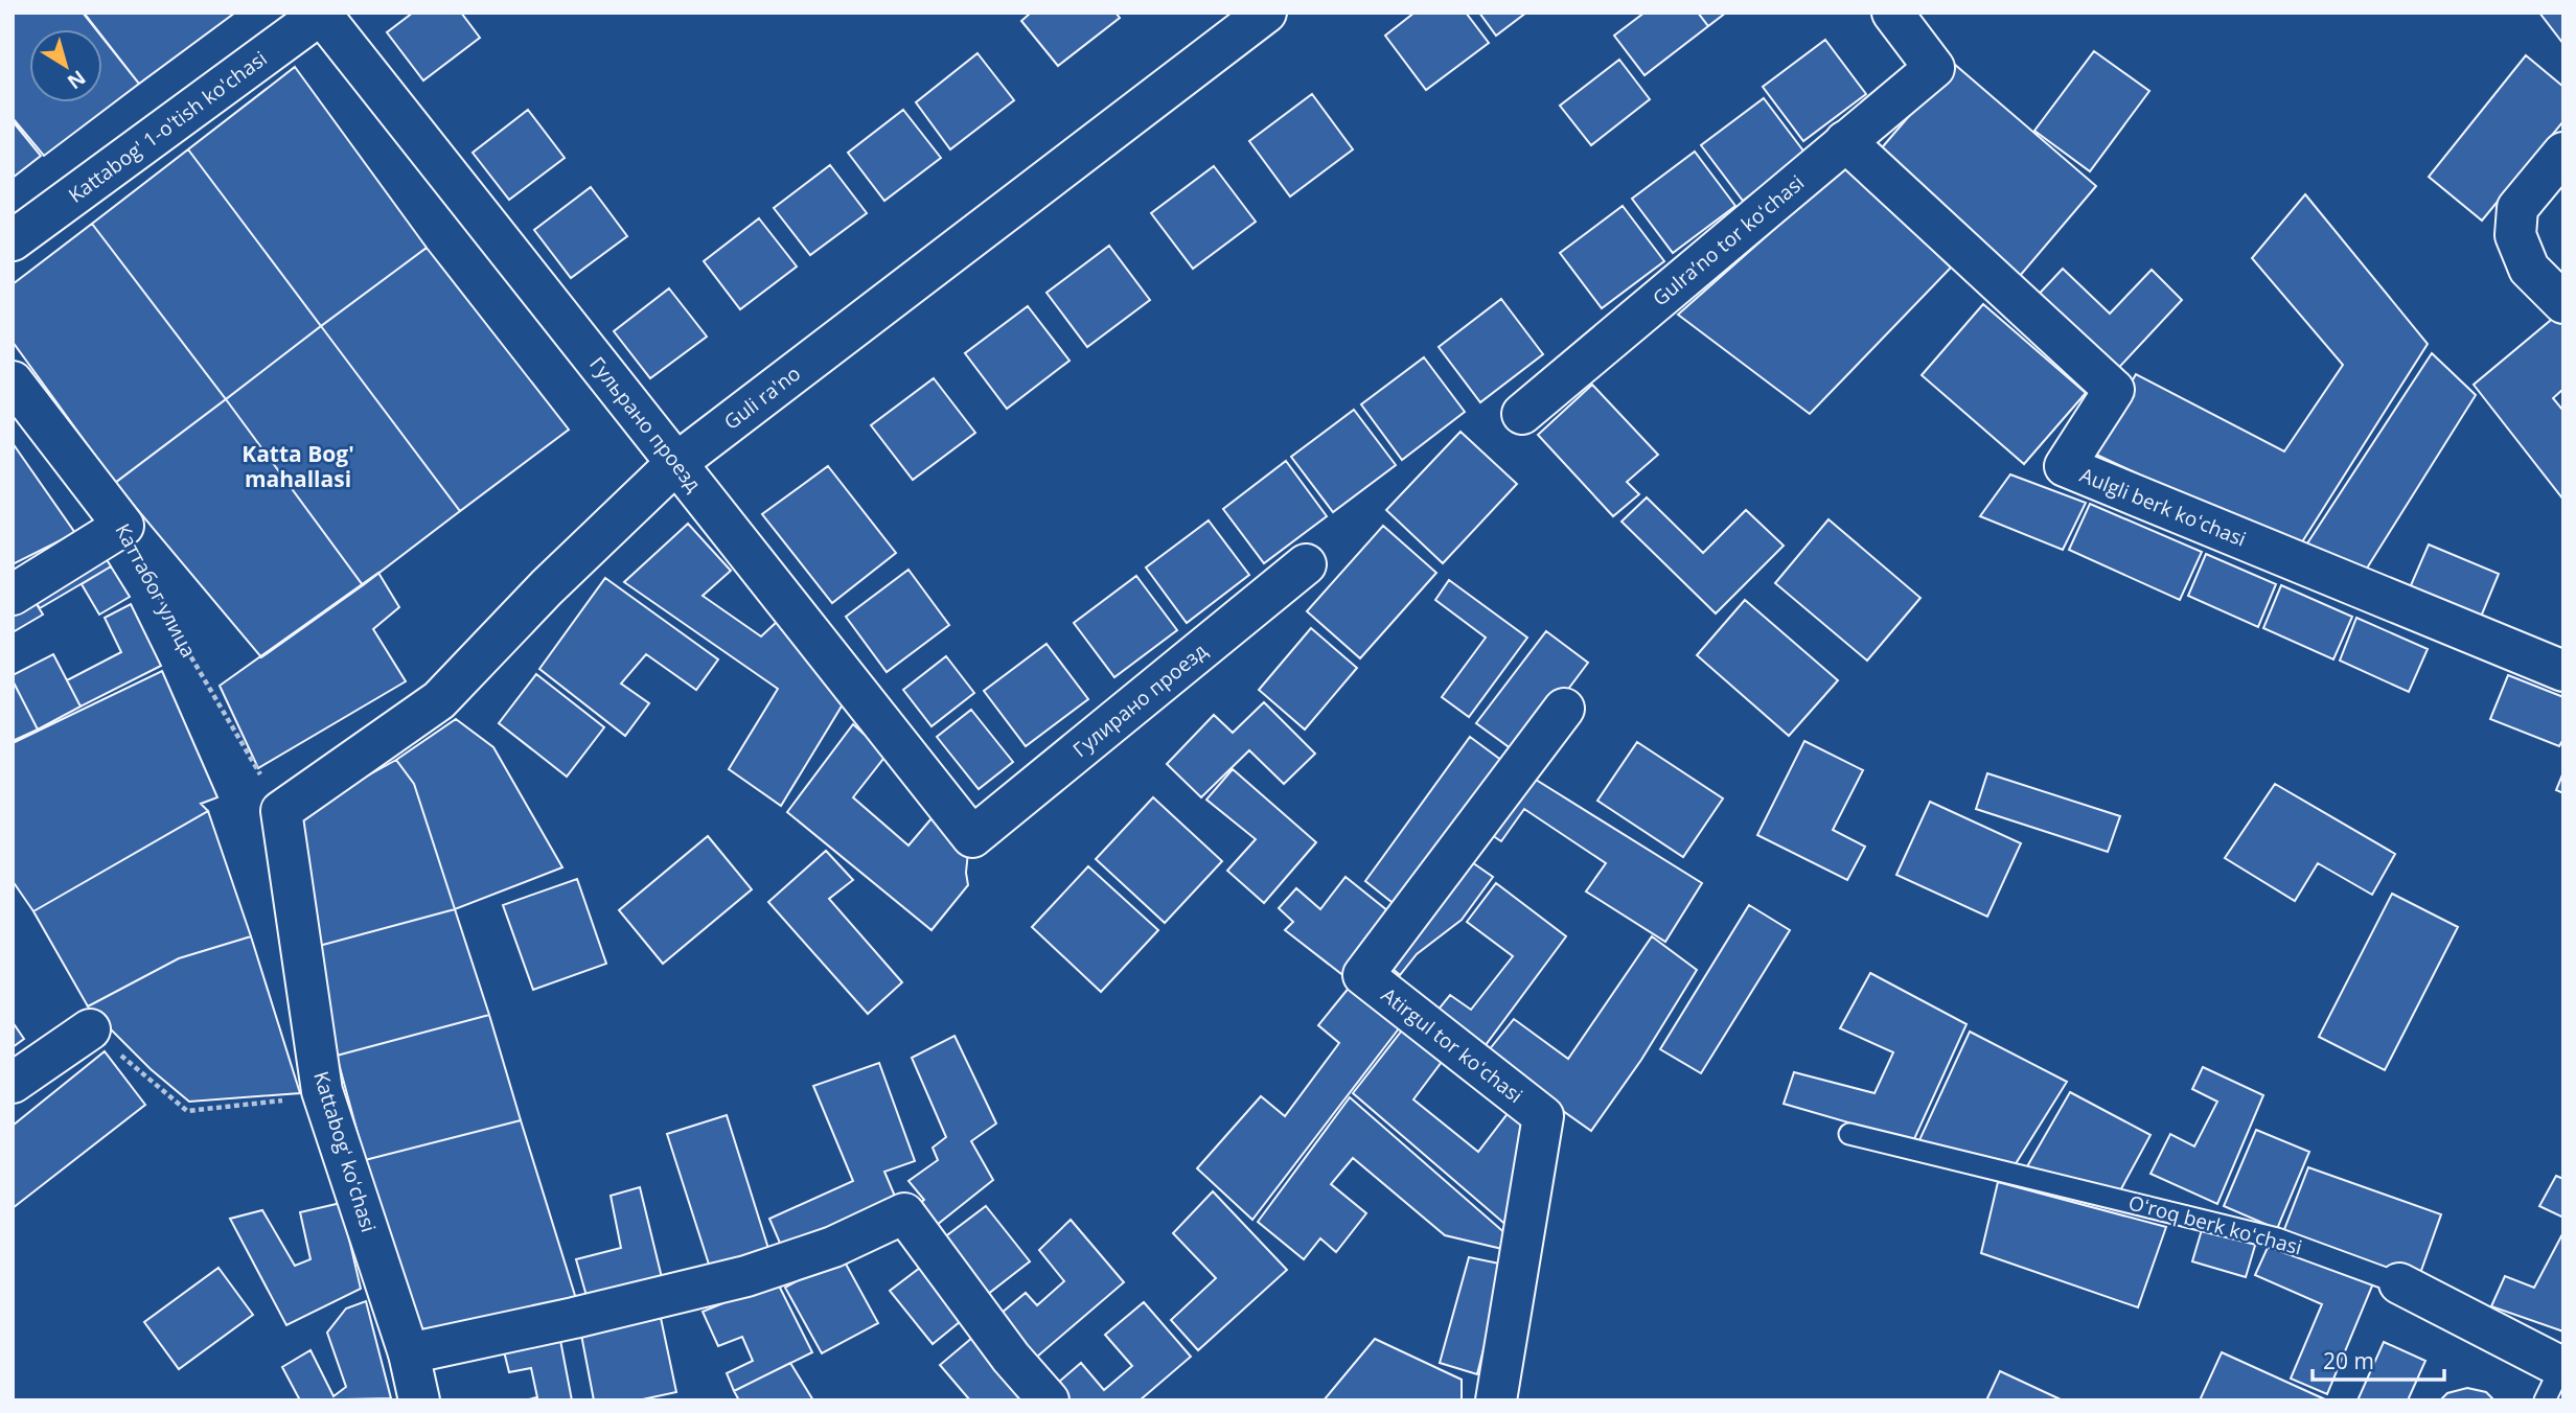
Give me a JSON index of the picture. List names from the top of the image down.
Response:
{
  "streets": {
    "street": [
      "Kattabog' 1-o'tish ko'chasi",
      "Gulraʼno tor koʻchasi",
      "Guli ra'no",
      "Гульрано проезд",
      "Aulgli berk koʻchasi",
      "Каттабог улица",
      "Гулирано проезд",
      "Atirgul tor koʻchasi",
      "Kattabogʻ koʻchasi",
      "Oʻroq berk koʻchasi"
    ]
  },
  "crossings": [
    ["Kattabog' 1-o'tish ko'chasi", "Гульрано проезд"],
    ["Gulraʼno tor koʻchasi", "Aulgli berk koʻchasi"],
    ["Guli ra'no", "Гульрано проезд"],
    ["Guli ra'no", "Каттабог улица"],
    ["Guli ra'no", "Kattabogʻ koʻchasi"],
    ["Гульрано проезд", "Гулирано проезд"],
    ["Каттабог улица", "Kattabogʻ koʻchasi"]
  ],
  "districts": ["Katta Bog' mahallasi"],
  "scale_bar": "20 m",
  "north": "bottom right"
}
